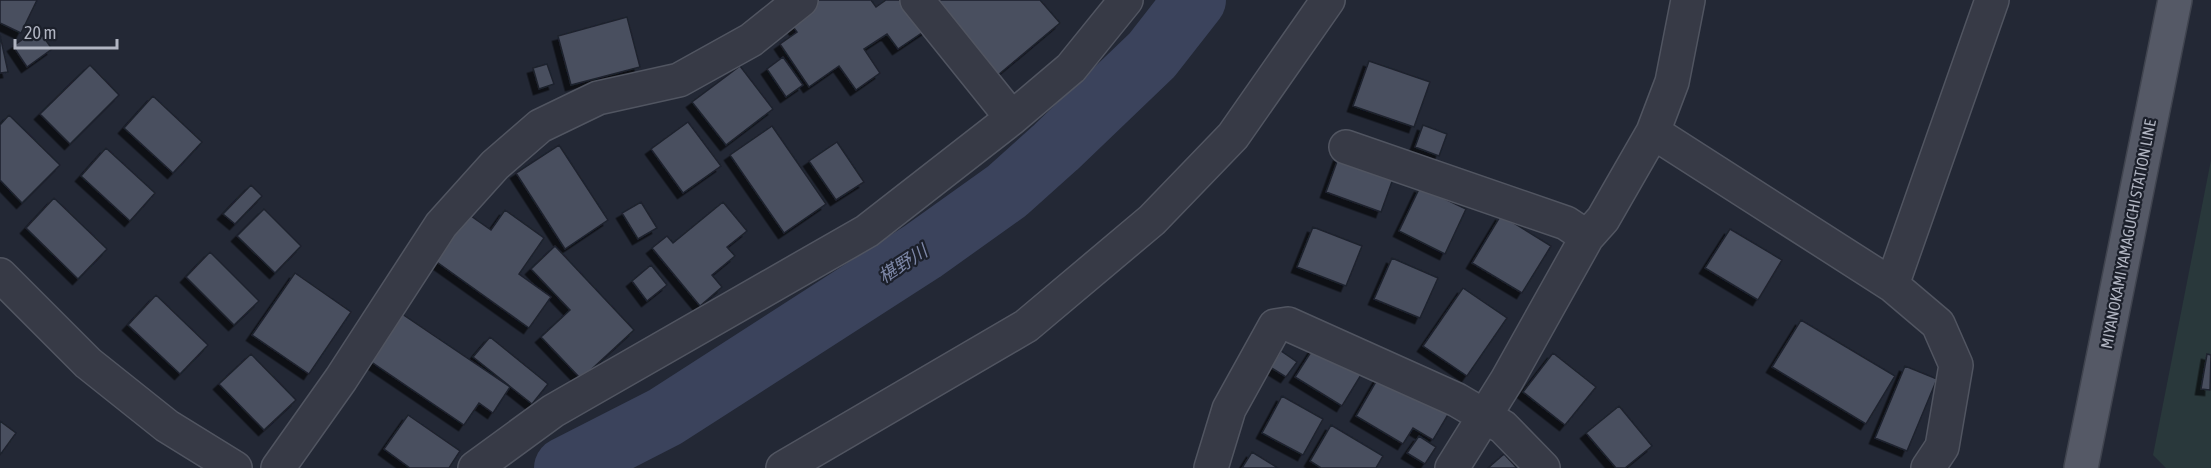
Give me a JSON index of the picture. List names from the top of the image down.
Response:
{
  "streets": {
    "main road": ["MIYANOKAMI YAMAGUCHI STATION LINE"]
  },
  "water": ["椹野川"],
  "scale_bar": "20 m"
}
